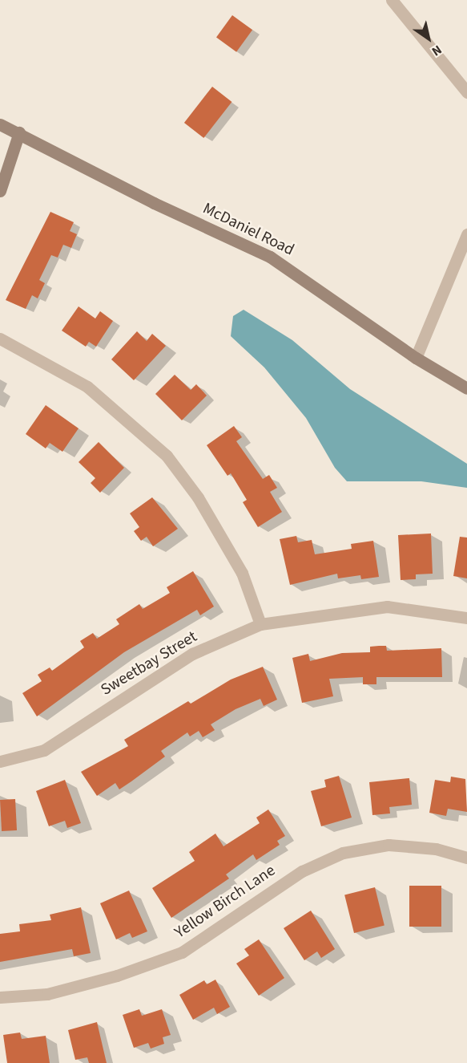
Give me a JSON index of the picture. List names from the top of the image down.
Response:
{
  "streets": {
    "main road": ["McDaniel Road"],
    "street": ["Sweetbay Street", "Yellow Birch Lane"]
  },
  "north": "bottom right"
}
